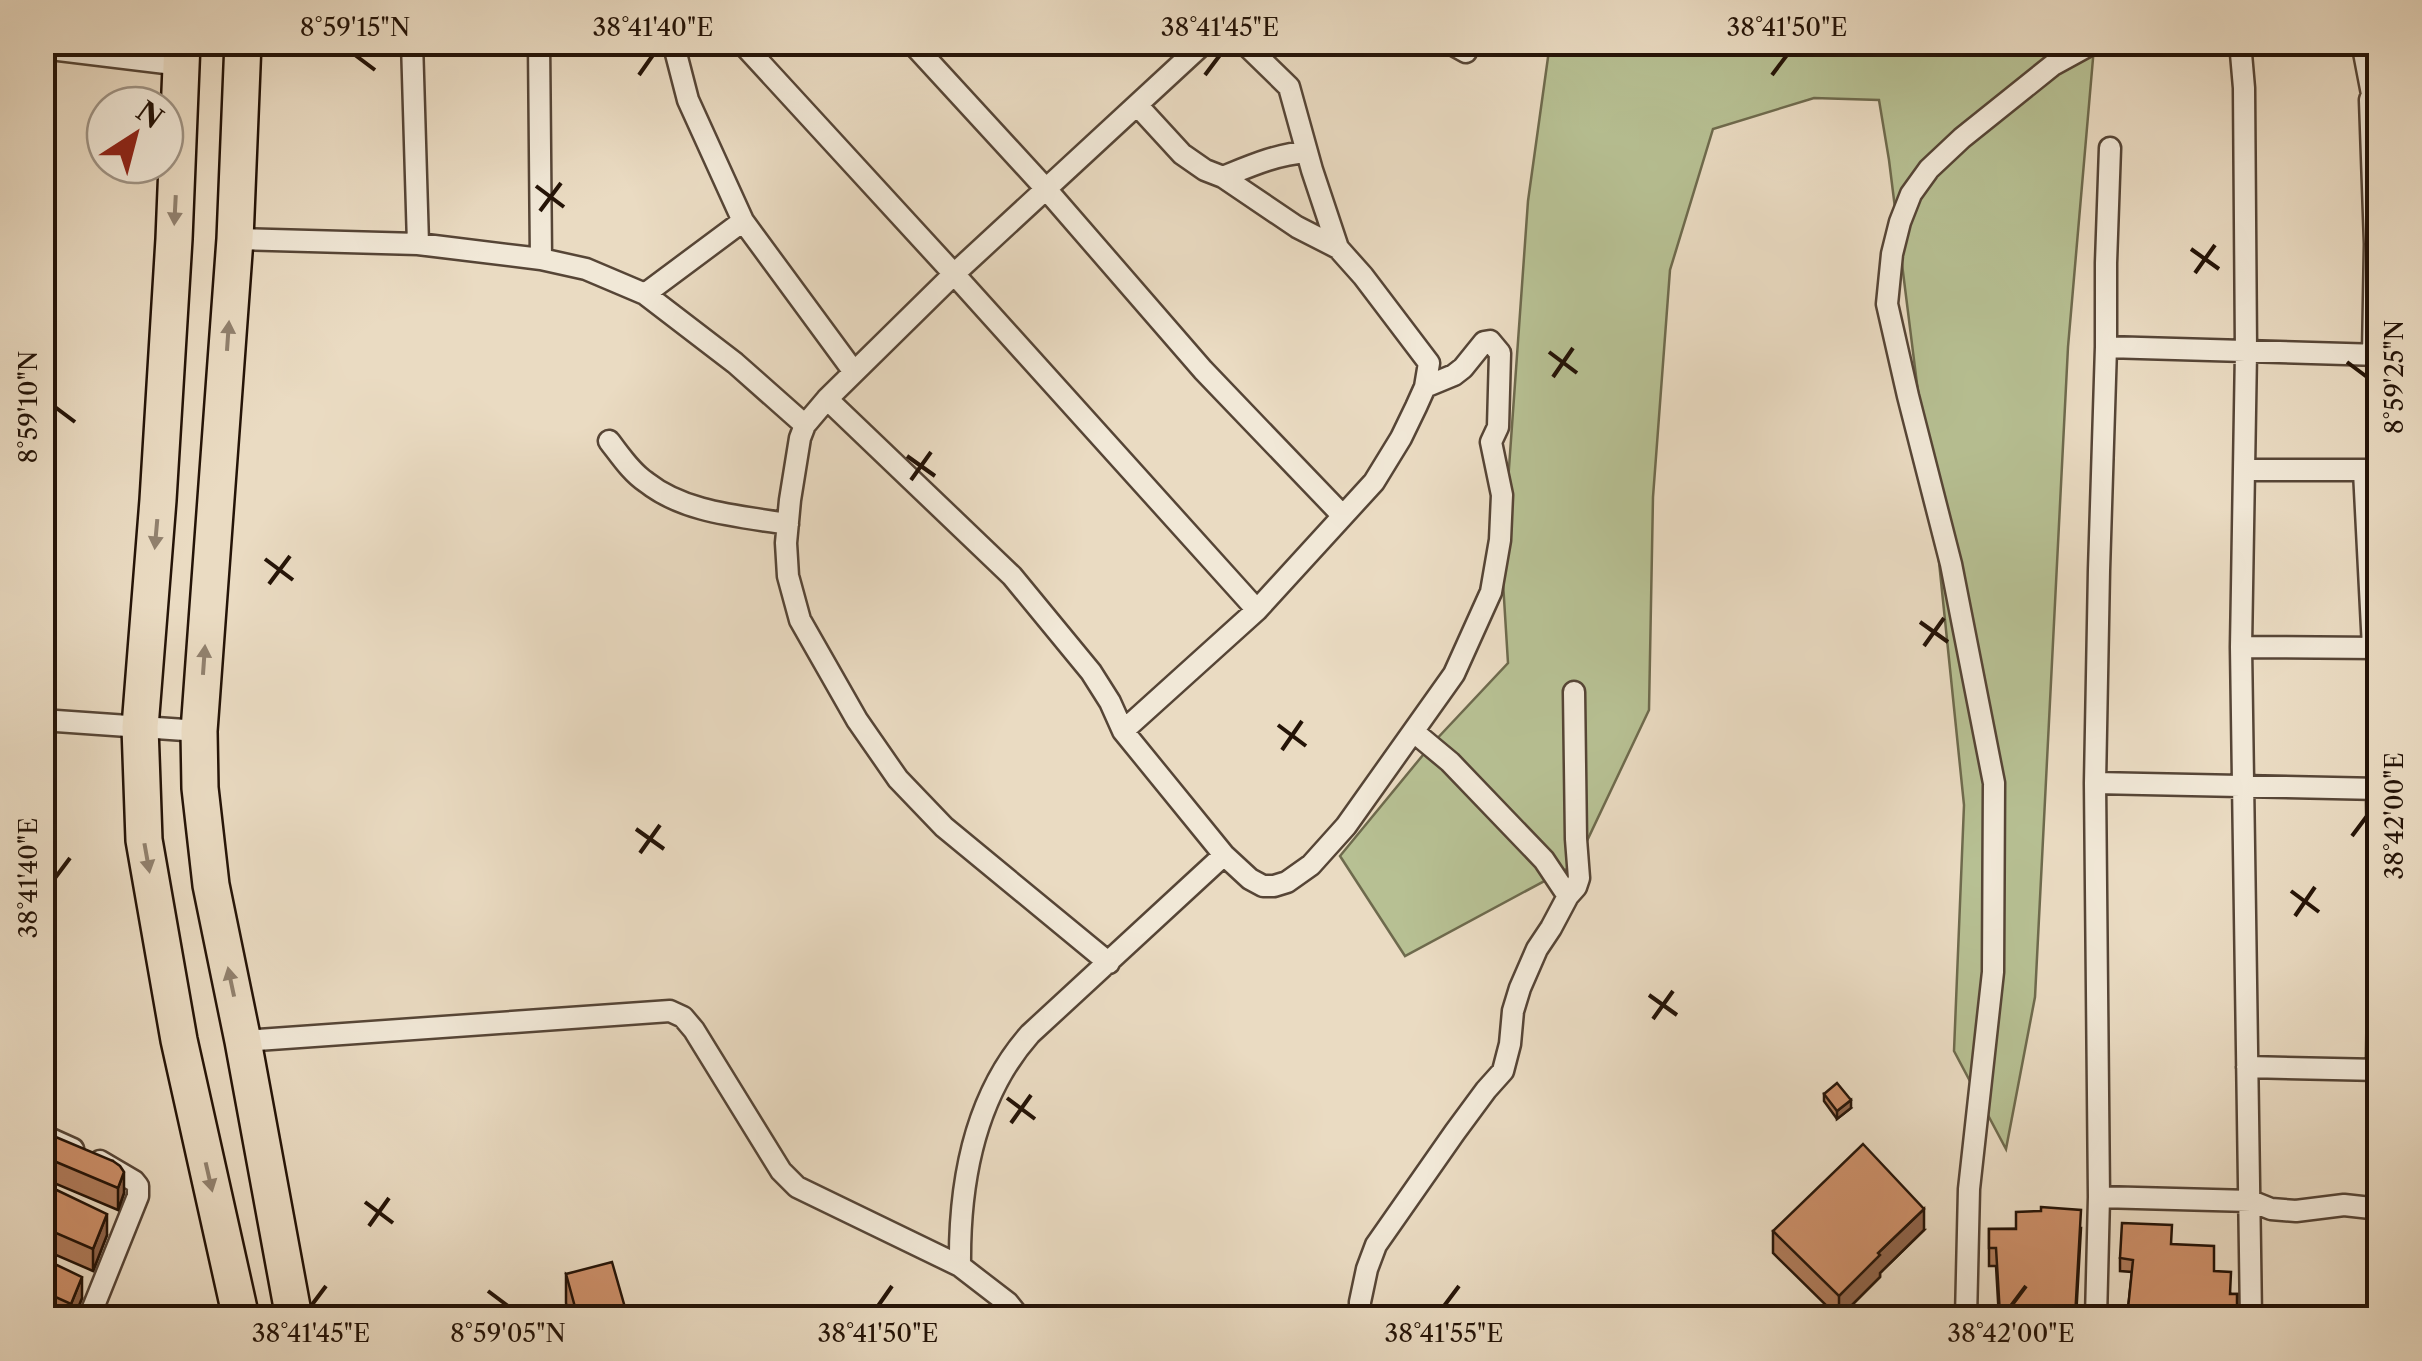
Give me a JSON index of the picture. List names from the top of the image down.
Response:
{
  "north": "top right",
  "coordinates": [
    "8°59'15\"N",
    "38°41'40\"E",
    "38°41'45\"E",
    "38°41'50\"E",
    "8°59'25\"N",
    "8°59'10\"N",
    "38°42'00\"E",
    "8°59'05\"N",
    "38°41'55\"E"
  ]
}
